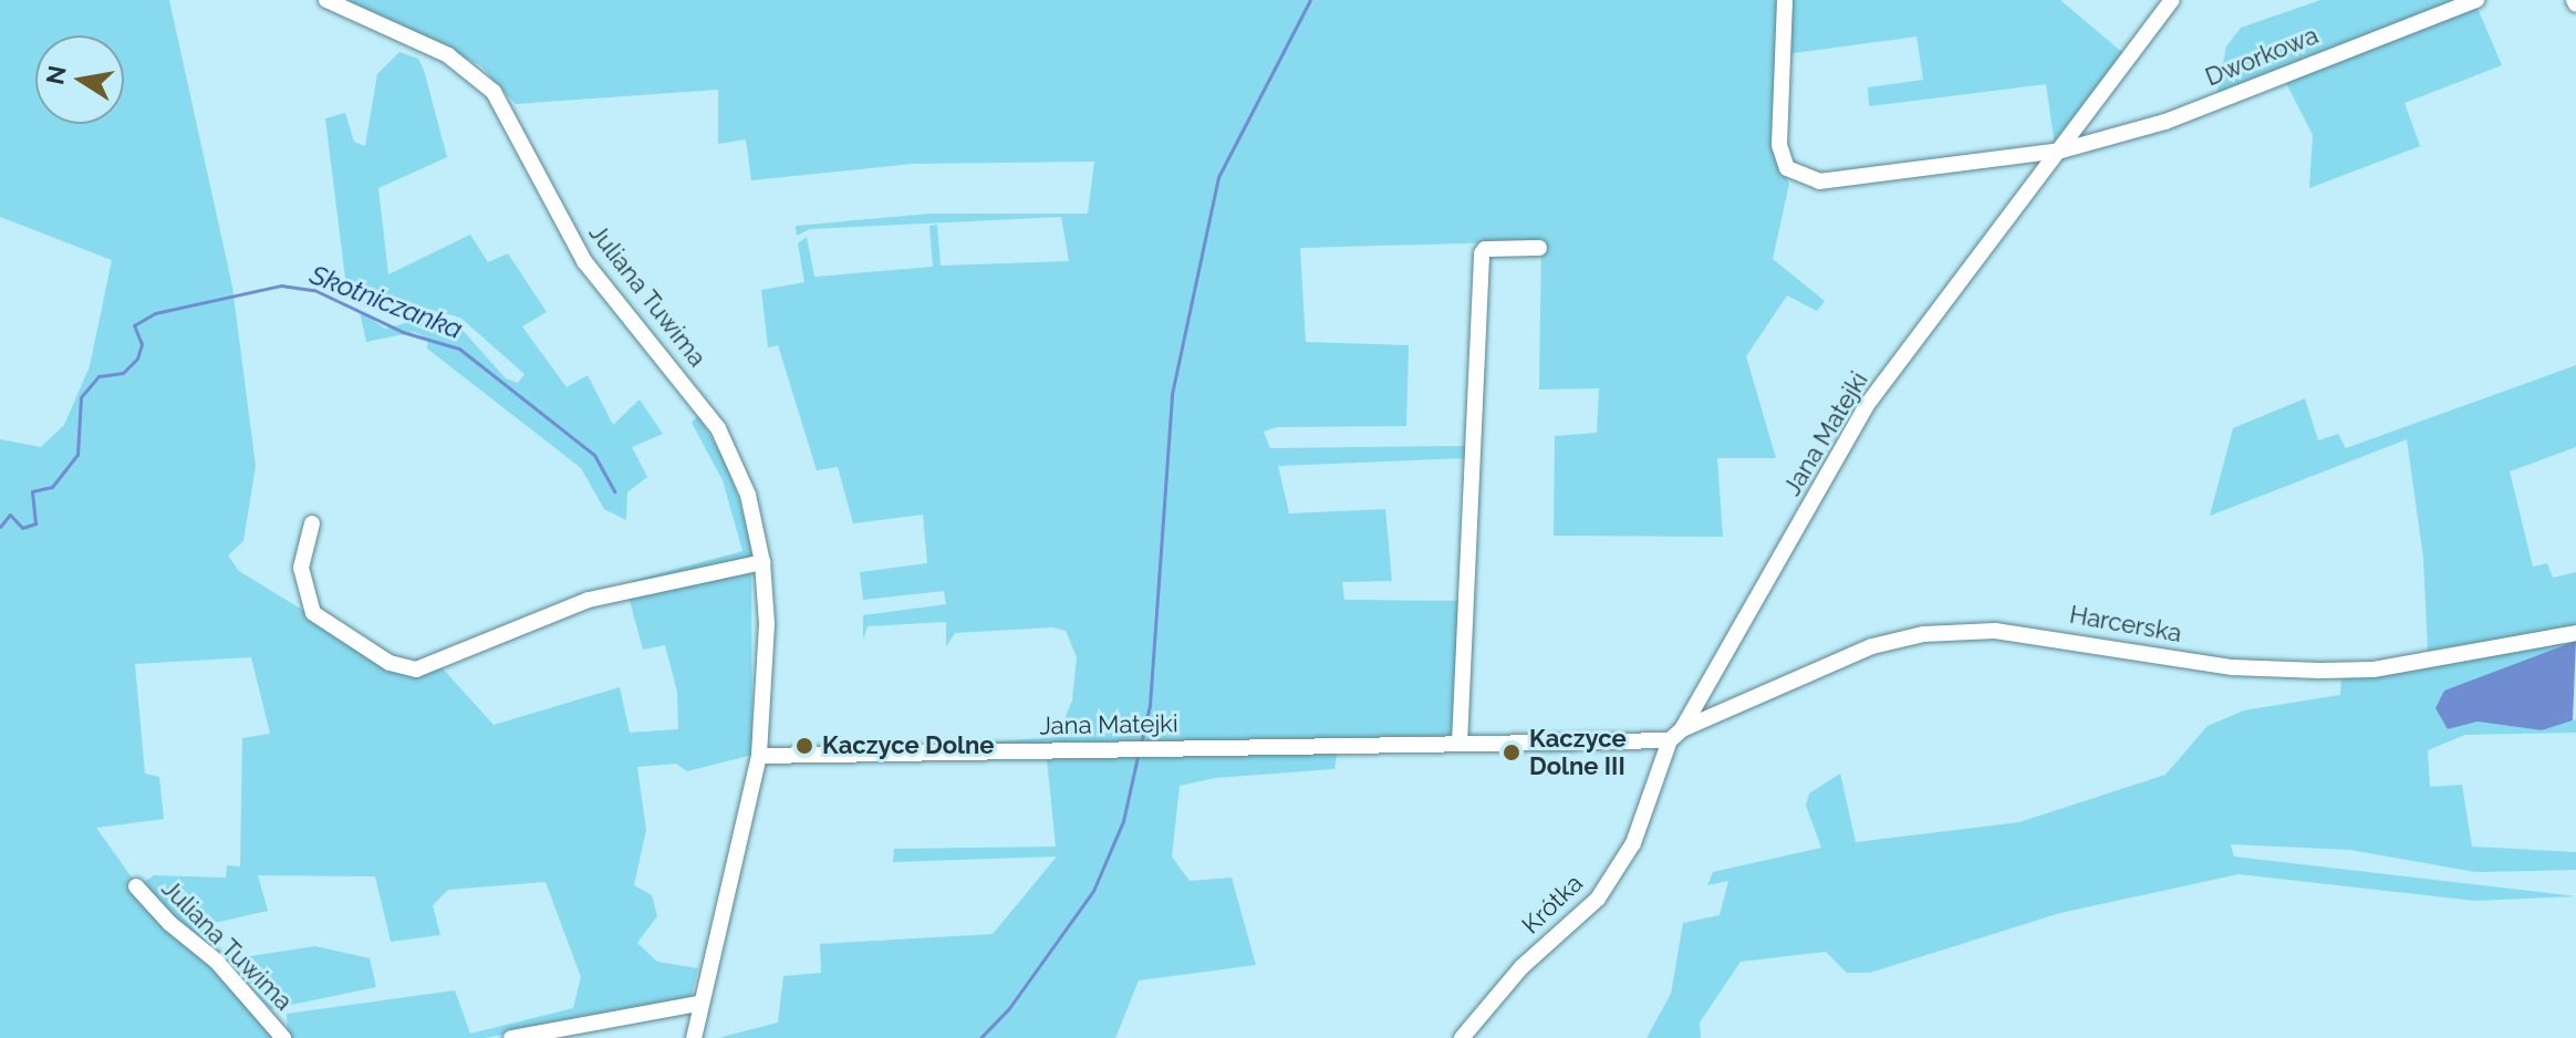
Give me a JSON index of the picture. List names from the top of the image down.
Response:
{
  "streets": {
    "street": [
      "Dworkowa",
      "Juliana Tuwima",
      "Jana Matejki",
      "Harcerska",
      "Krótka"
    ]
  },
  "crossings": [
    ["Dworkowa", "Jana Matejki"],
    ["Juliana Tuwima", "Jana Matejki"],
    ["Jana Matejki", "Harcerska"],
    ["Jana Matejki", "Krótka"],
    ["Harcerska", "Krótka"]
  ],
  "water": ["Skotniczanka"],
  "places": ["Kaczyce Dolne", "Kaczyce Dolne III"],
  "north": "left"
}
